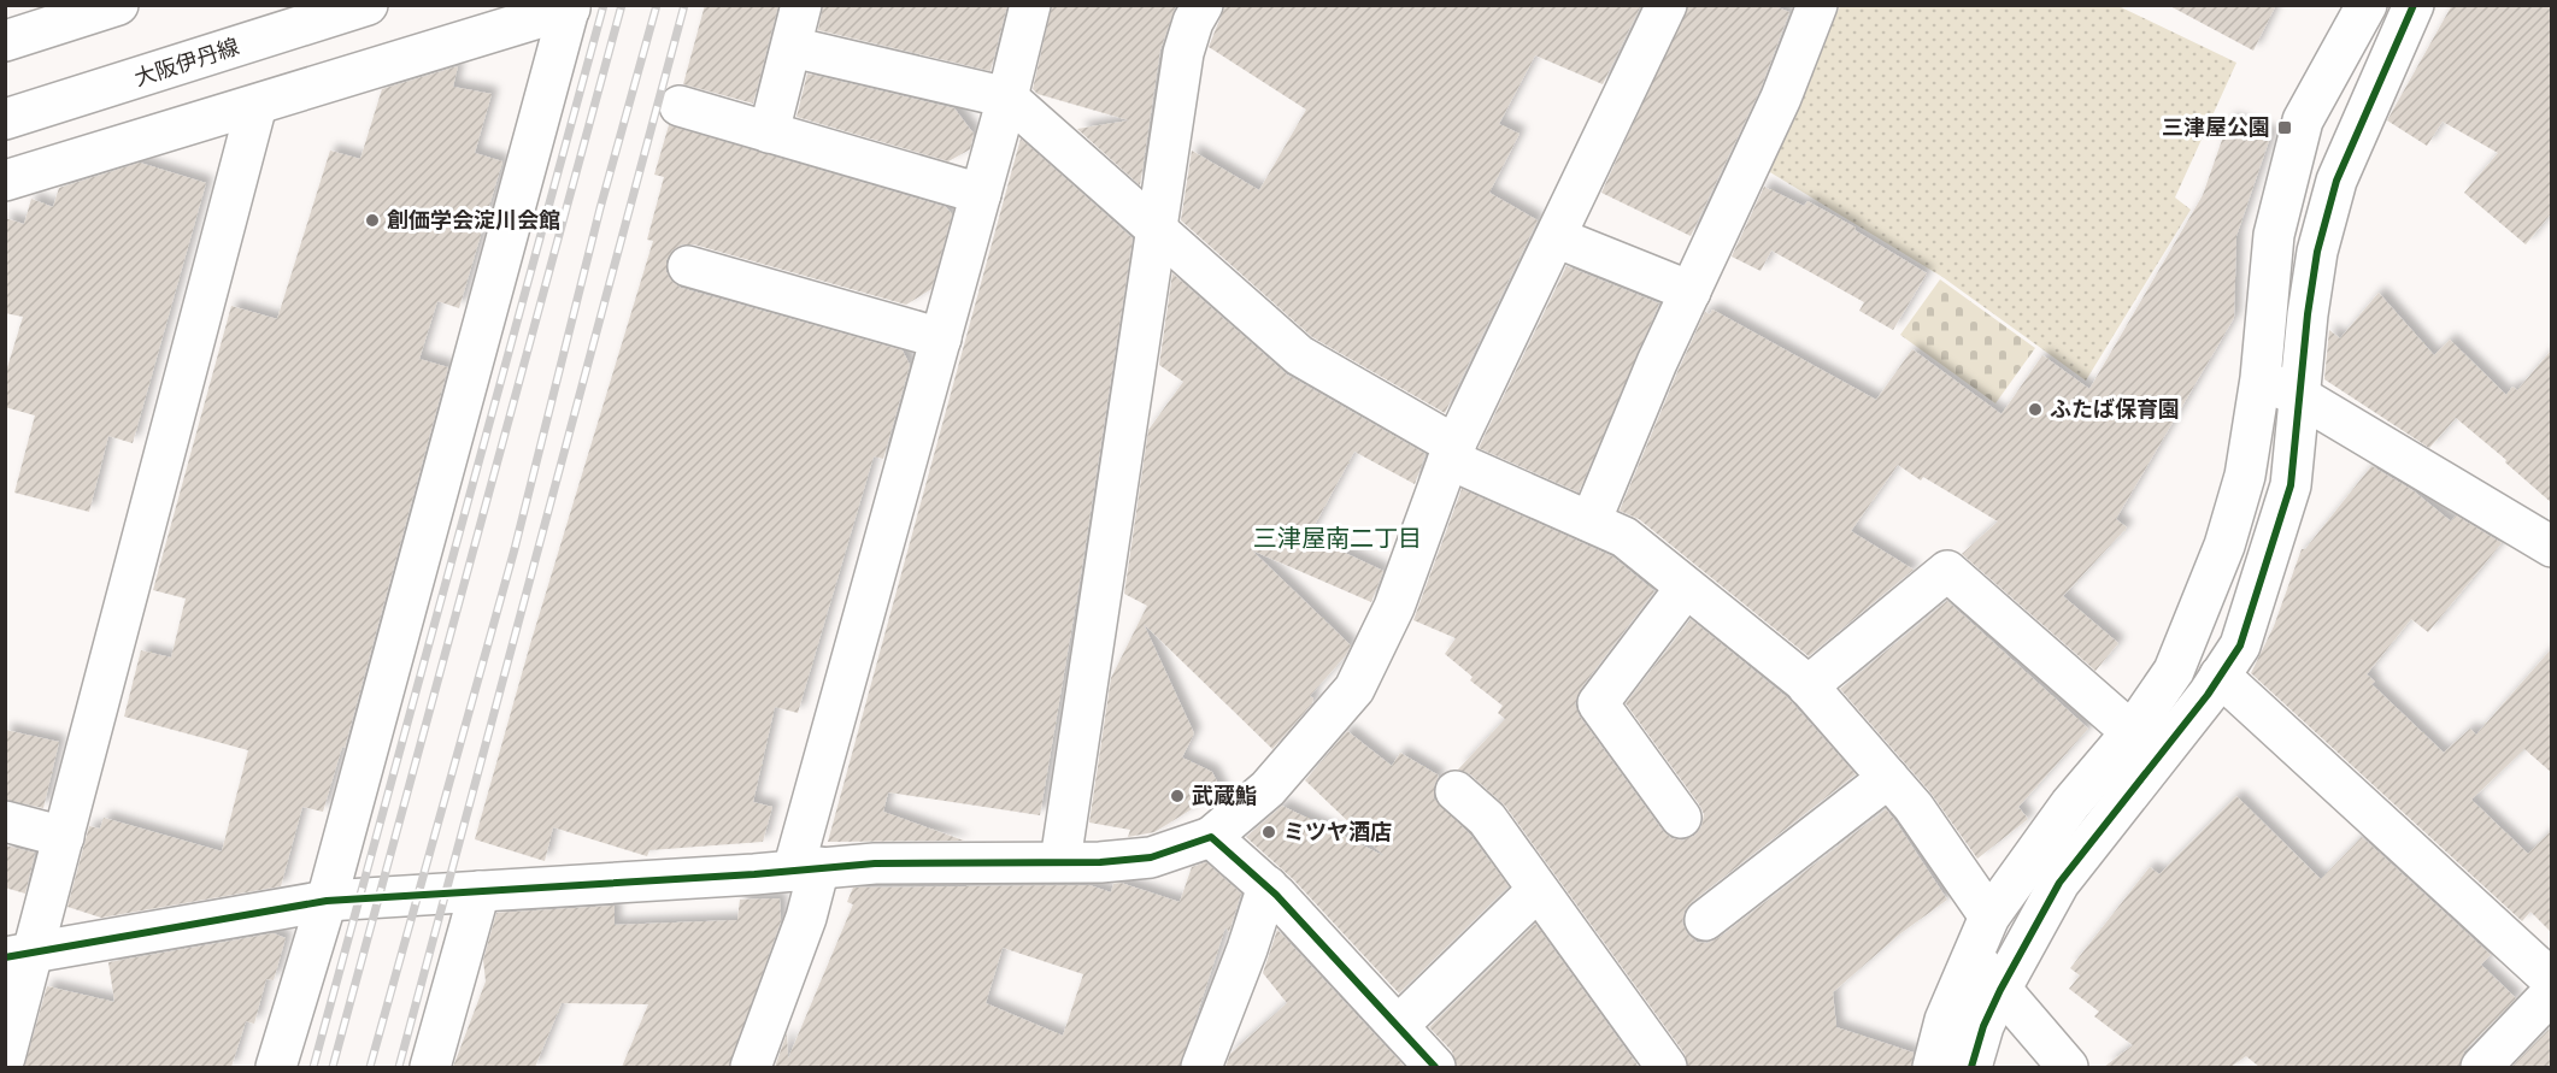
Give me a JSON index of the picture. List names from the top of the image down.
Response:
{
  "streets": {
    "street": ["大阪伊丹線"]
  },
  "districts": ["三津屋南二丁目"],
  "places": {
    "transit": ["三津屋公園"],
    "other": [
      "創価学会淀川会館",
      "ふたば保育園",
      "武蔵鮨",
      "ミツヤ酒店"
    ]
  }
}
